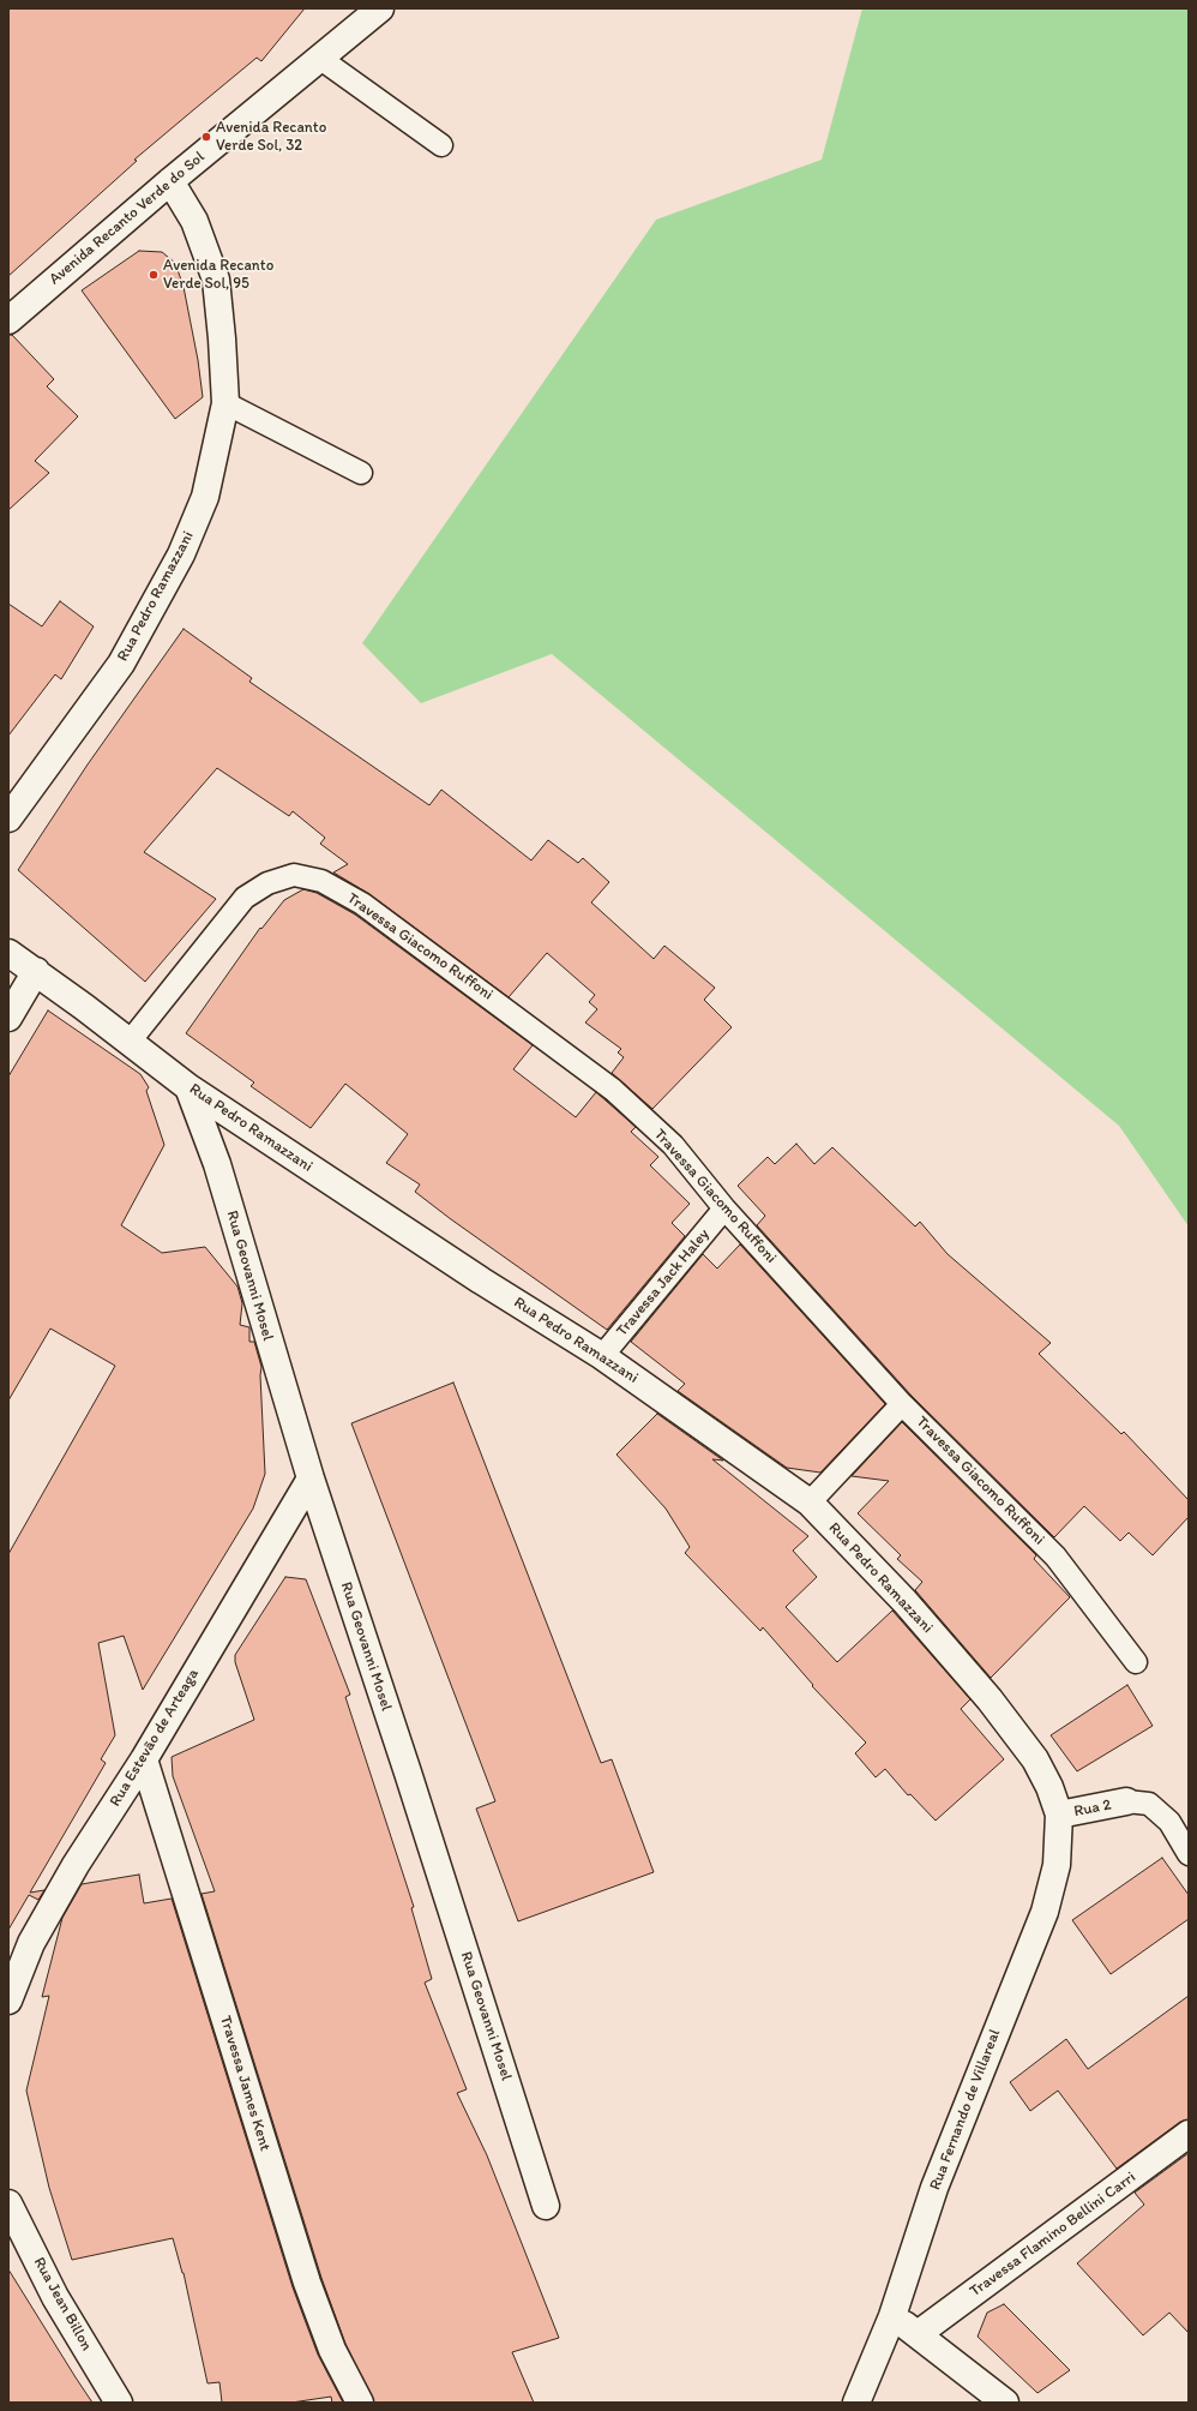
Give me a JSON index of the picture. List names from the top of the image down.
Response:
{
  "streets": {
    "street": [
      "Avenida Recanto Verde do Sol",
      "Rua Pedro Ramazzani",
      "Rua Geovanni Mosel",
      "Rua Estevão de Arteaga",
      "Rua 2",
      "Travessa James Kent",
      "Rua Fernando de Villareal",
      "Travessa Flamino Bellini Carri",
      "Rua Jean Billon"
    ],
    "lane": ["Travessa Giacomo Ruffoni", "Travessa Jack Haley"]
  },
  "crossings": [
    ["Avenida Recanto Verde do Sol", "Rua Pedro Ramazzani"],
    ["Rua Pedro Ramazzani", "Travessa Giacomo Ruffoni"],
    ["Rua Pedro Ramazzani", "Rua Geovanni Mosel"],
    ["Rua Pedro Ramazzani", "Travessa Jack Haley"],
    ["Rua Pedro Ramazzani", "Rua 2"],
    ["Rua Pedro Ramazzani", "Rua Fernando de Villareal"],
    ["Travessa Giacomo Ruffoni", "Travessa Jack Haley"],
    ["Rua Geovanni Mosel", "Rua Estevão de Arteaga"],
    ["Rua Estevão de Arteaga", "Travessa James Kent"],
    ["Rua 2", "Rua Fernando de Villareal"]
  ],
  "places": ["Avenida Recanto Verde Sol, 32", "Avenida Recanto Verde Sol, 95"]
}
